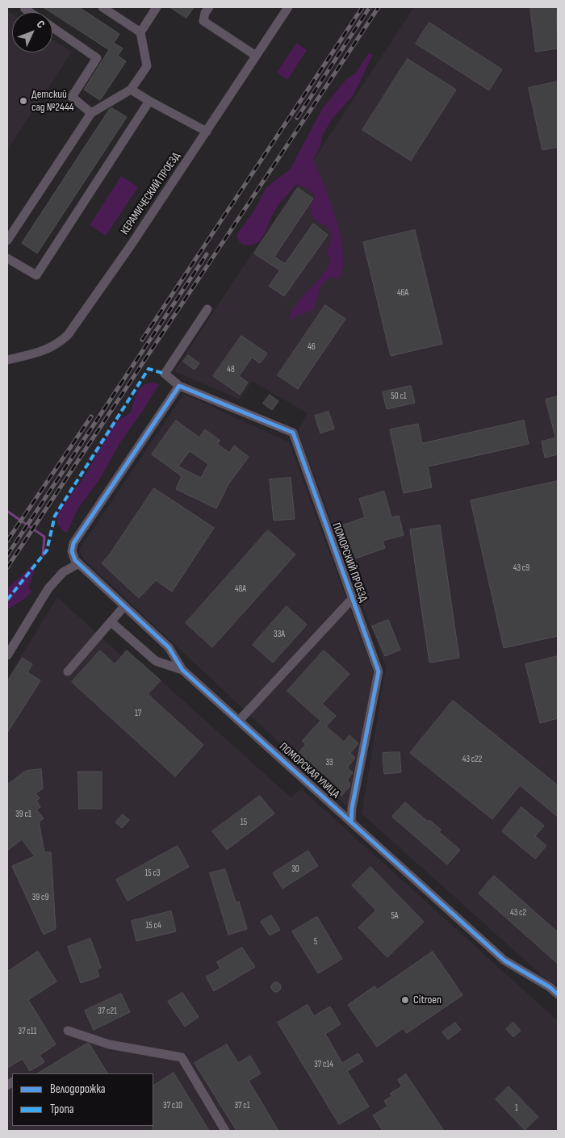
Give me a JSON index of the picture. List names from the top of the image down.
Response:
{
  "streets": {
    "street": ["КЕРАМИЧЕСКИЙ ПРОЕЗД", "ПОМОРСКИЙ ПРОЕЗД", "ПОМОРСКАЯ УЛИЦА"]
  },
  "crossings": [
    ["ПОМОРСКИЙ ПРОЕЗД", "ПОМОРСКАЯ УЛИЦА"]
  ],
  "places": ["Детский сад №2444", "Citroen"],
  "house_numbers": [
    "46А",
    "46",
    "48",
    "50 с1",
    "43 с9",
    "48А",
    "33А",
    "17",
    "43 с22",
    "33",
    "39 с1",
    "15",
    "30",
    "15 с3",
    "39 с9",
    "43 с2",
    "5А",
    "15 с4",
    "5",
    "37 с21",
    "37 с11",
    "37 с14",
    "37 с10",
    "37 с1",
    "1"
  ],
  "legend": ["Велодорожка", "Тропа"],
  "north": "top right"
}
